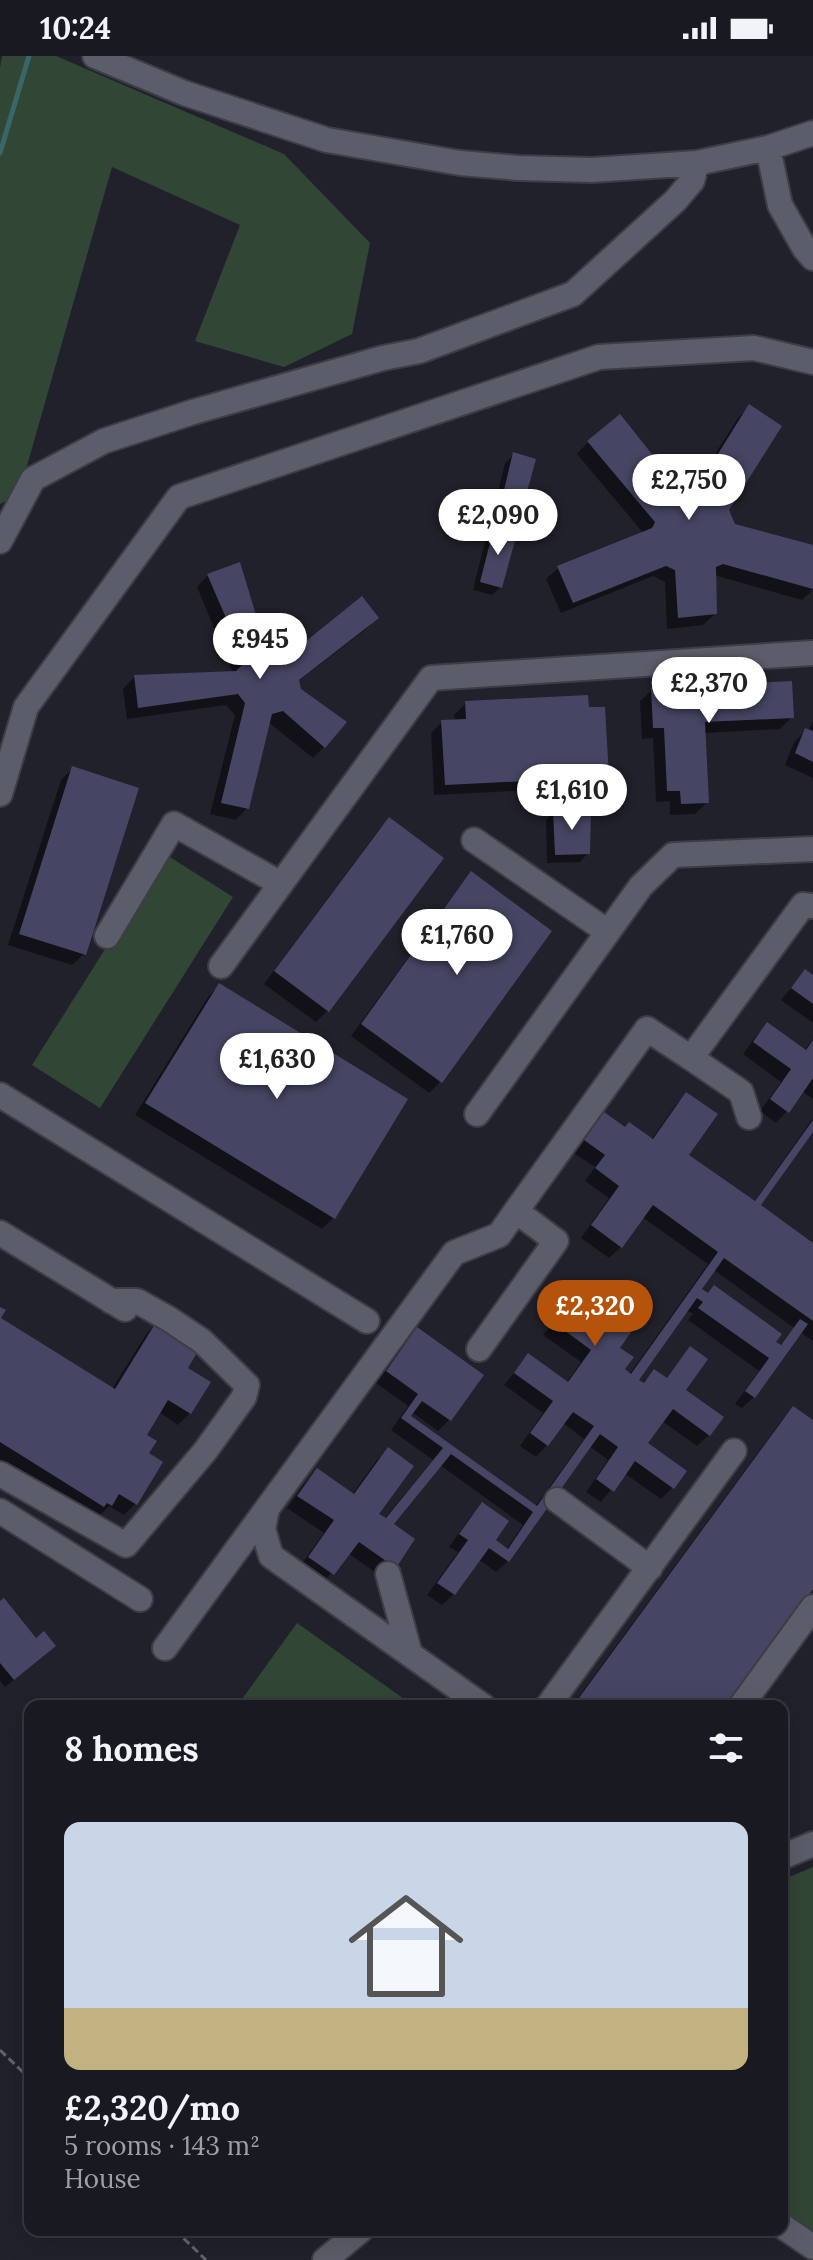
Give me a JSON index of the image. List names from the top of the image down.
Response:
{
  "page": {
    "status": "10:24",
    "price": [
      "£2,750",
      "£2,090",
      "£945",
      "£2,370",
      "£1,610",
      "£1,760",
      "£1,630",
      "£2,320"
    ],
    "heading": "8 homes",
    "list": [
      {
        "name": "£2,320/mo",
        "note": "5 rooms · 143 m² · House"
      }
    ]
  }
}
